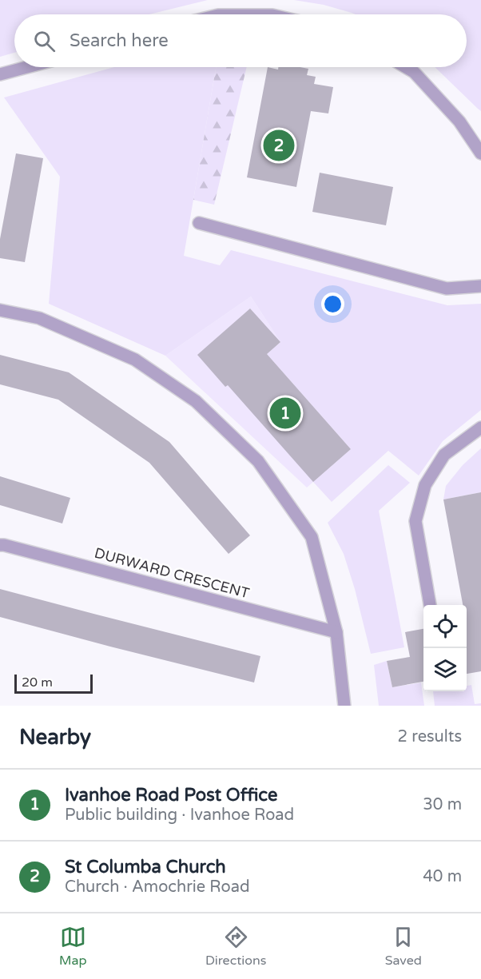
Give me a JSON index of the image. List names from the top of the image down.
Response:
{
  "streets": {
    "street": ["DURWARD CRESCENT"]
  },
  "scale_bar": "20 m",
  "page": {
    "search": "Search here",
    "pins": ["2", "1"],
    "scale": "20 m",
    "heading": ["Nearby", "2 results"],
    "list": [
      {
        "mark": "1",
        "name": "Ivanhoe Road Post Office",
        "note": "Public building · Ivanhoe Road",
        "value": "30 m"
      },
      {
        "mark": "2",
        "name": "St Columba Church",
        "note": "Church · Amochrie Road",
        "value": "40 m"
      }
    ],
    "nav": ["Map", "Directions", "Saved"]
  }
}
